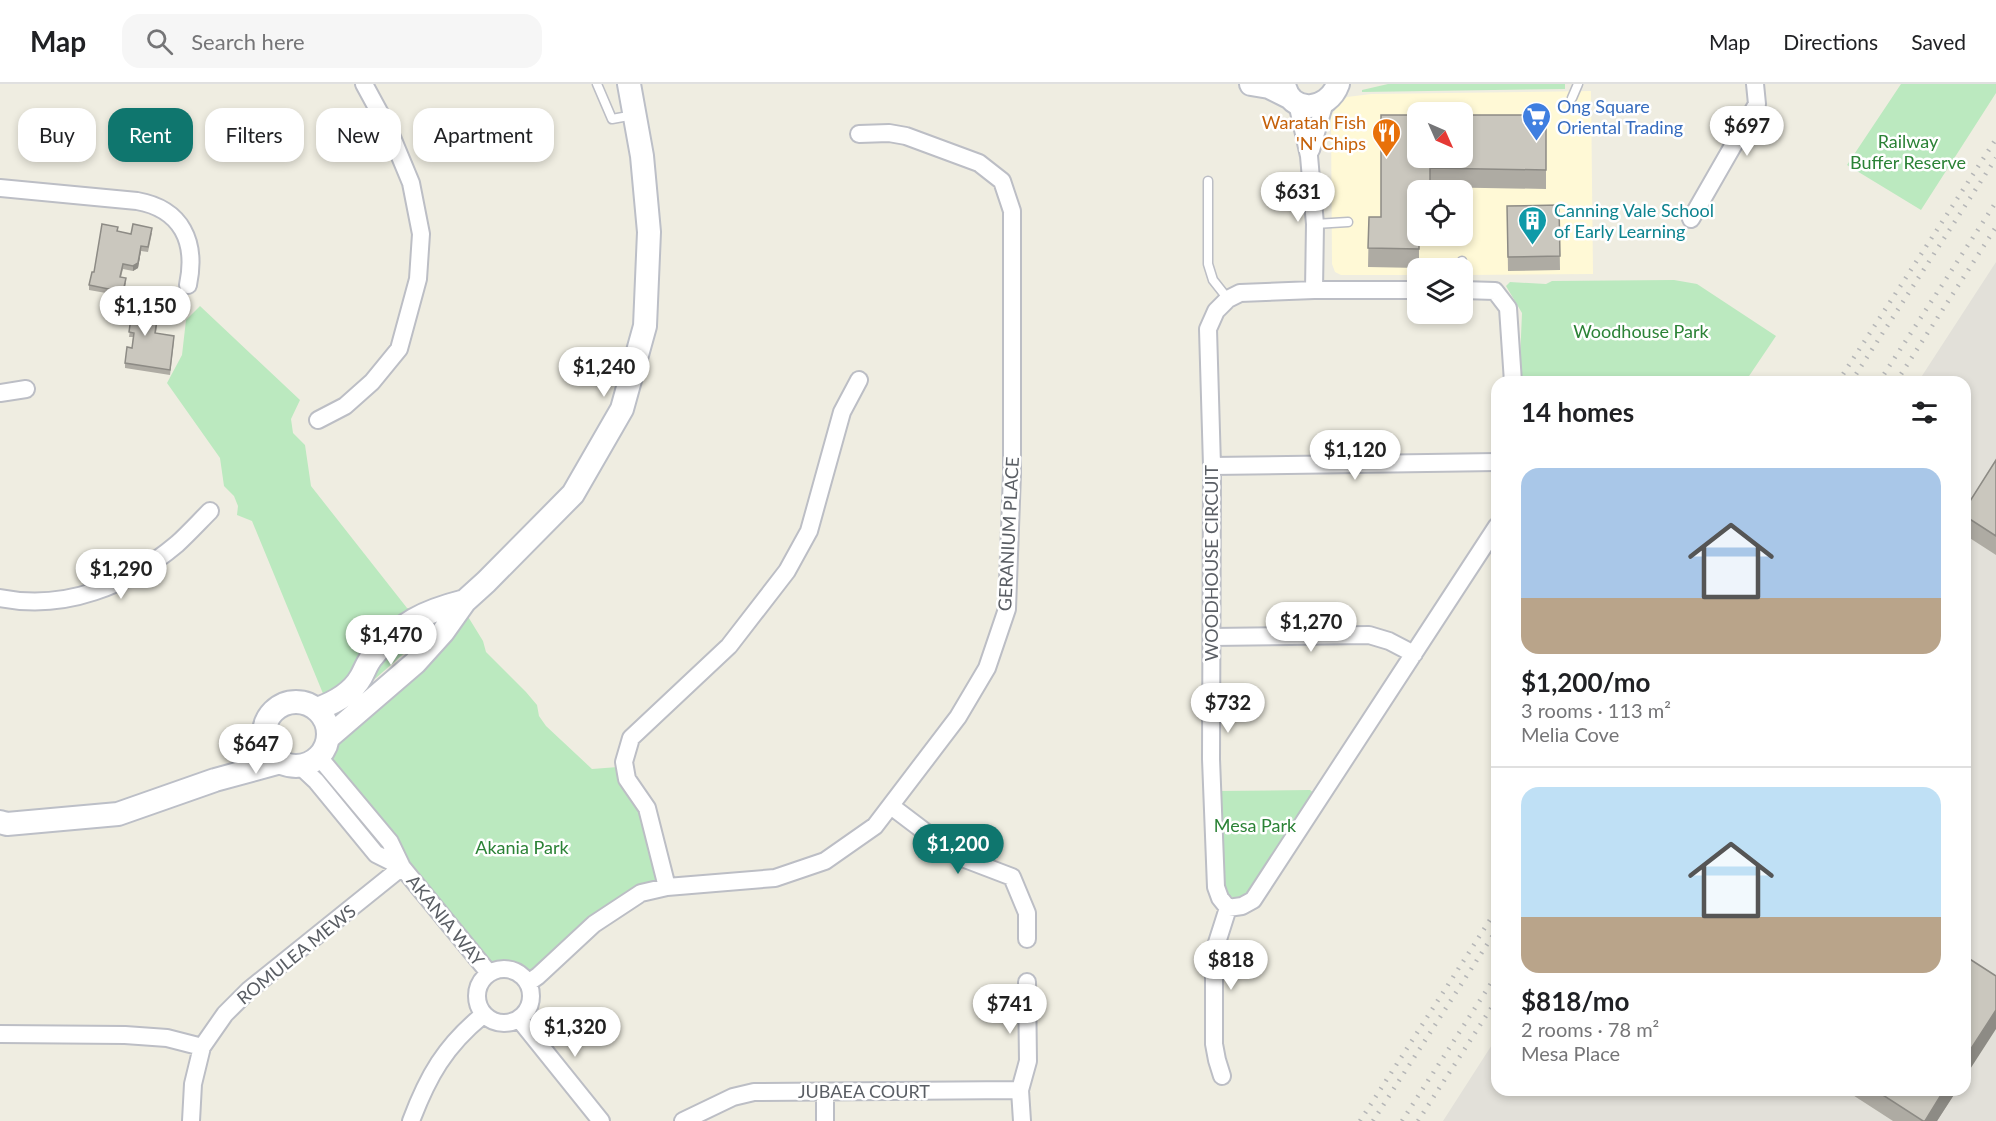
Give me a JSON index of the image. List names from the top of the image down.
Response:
{
  "streets": {
    "street": [
      "GERANIUM PLACE",
      "WOODHOUSE CIRCUIT",
      "AKANIA WAY",
      "ROMULEA MEWS",
      "JUBAEA COURT"
    ]
  },
  "crossings": [
    ["GERANIUM PLACE", "AKANIA WAY"],
    ["AKANIA WAY", "ROMULEA MEWS"]
  ],
  "parks": [
    "Railway Buffer Reserve",
    "Woodhouse Park",
    "Mesa Park",
    "Akania Park"
  ],
  "places": {
    "supermarket": ["Ong Square Oriental Trading"],
    "restaurant": ["Waratah Fish 'N' Chips"],
    "building": ["Canning Vale School of Early Learning"]
  },
  "north": "bottom right",
  "page": {
    "header": "Map",
    "search": "Search here",
    "nav": ["Map", "Directions", "Saved"],
    "price": [
      "$697",
      "$631",
      "$1,150",
      "$1,240",
      "$1,120",
      "$1,290",
      "$1,270",
      "$1,470",
      "$732",
      "$647",
      "$1,200",
      "$818",
      "$741",
      "$1,320"
    ],
    "chip": [
      "Buy",
      "Rent",
      "Filters",
      "New",
      "Apartment"
    ],
    "heading": "14 homes",
    "list": [
      {
        "name": "$1,200/mo",
        "note": "3 rooms · 113 m² · Melia Cove"
      },
      {
        "name": "$818/mo",
        "note": "2 rooms · 78 m² · Mesa Place"
      }
    ]
  }
}
